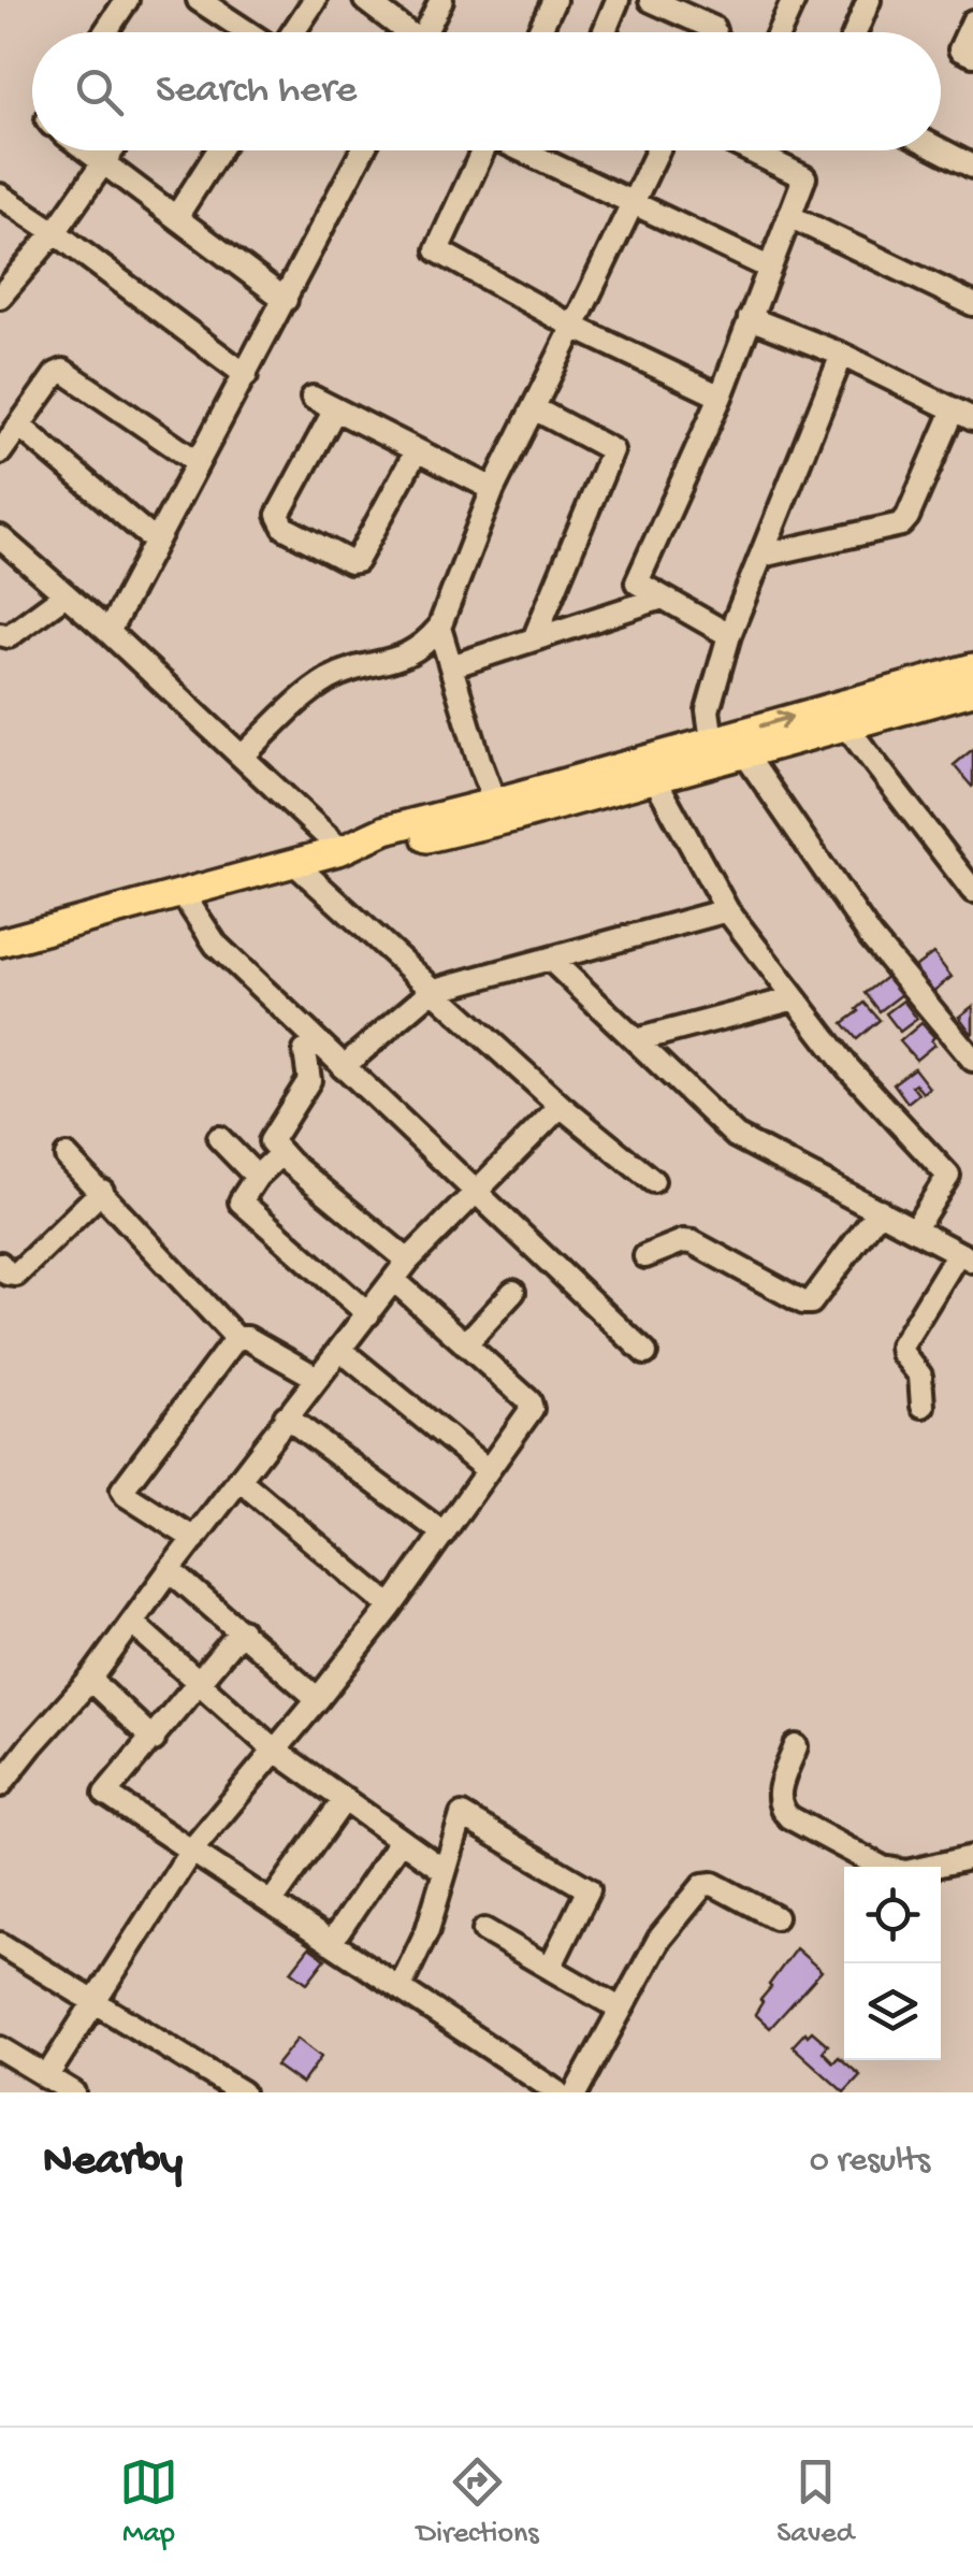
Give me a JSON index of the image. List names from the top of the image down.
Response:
{
  "page": {
    "search": "Search here",
    "heading": ["Nearby", "0 results"],
    "nav": ["Map", "Directions", "Saved"]
  }
}
